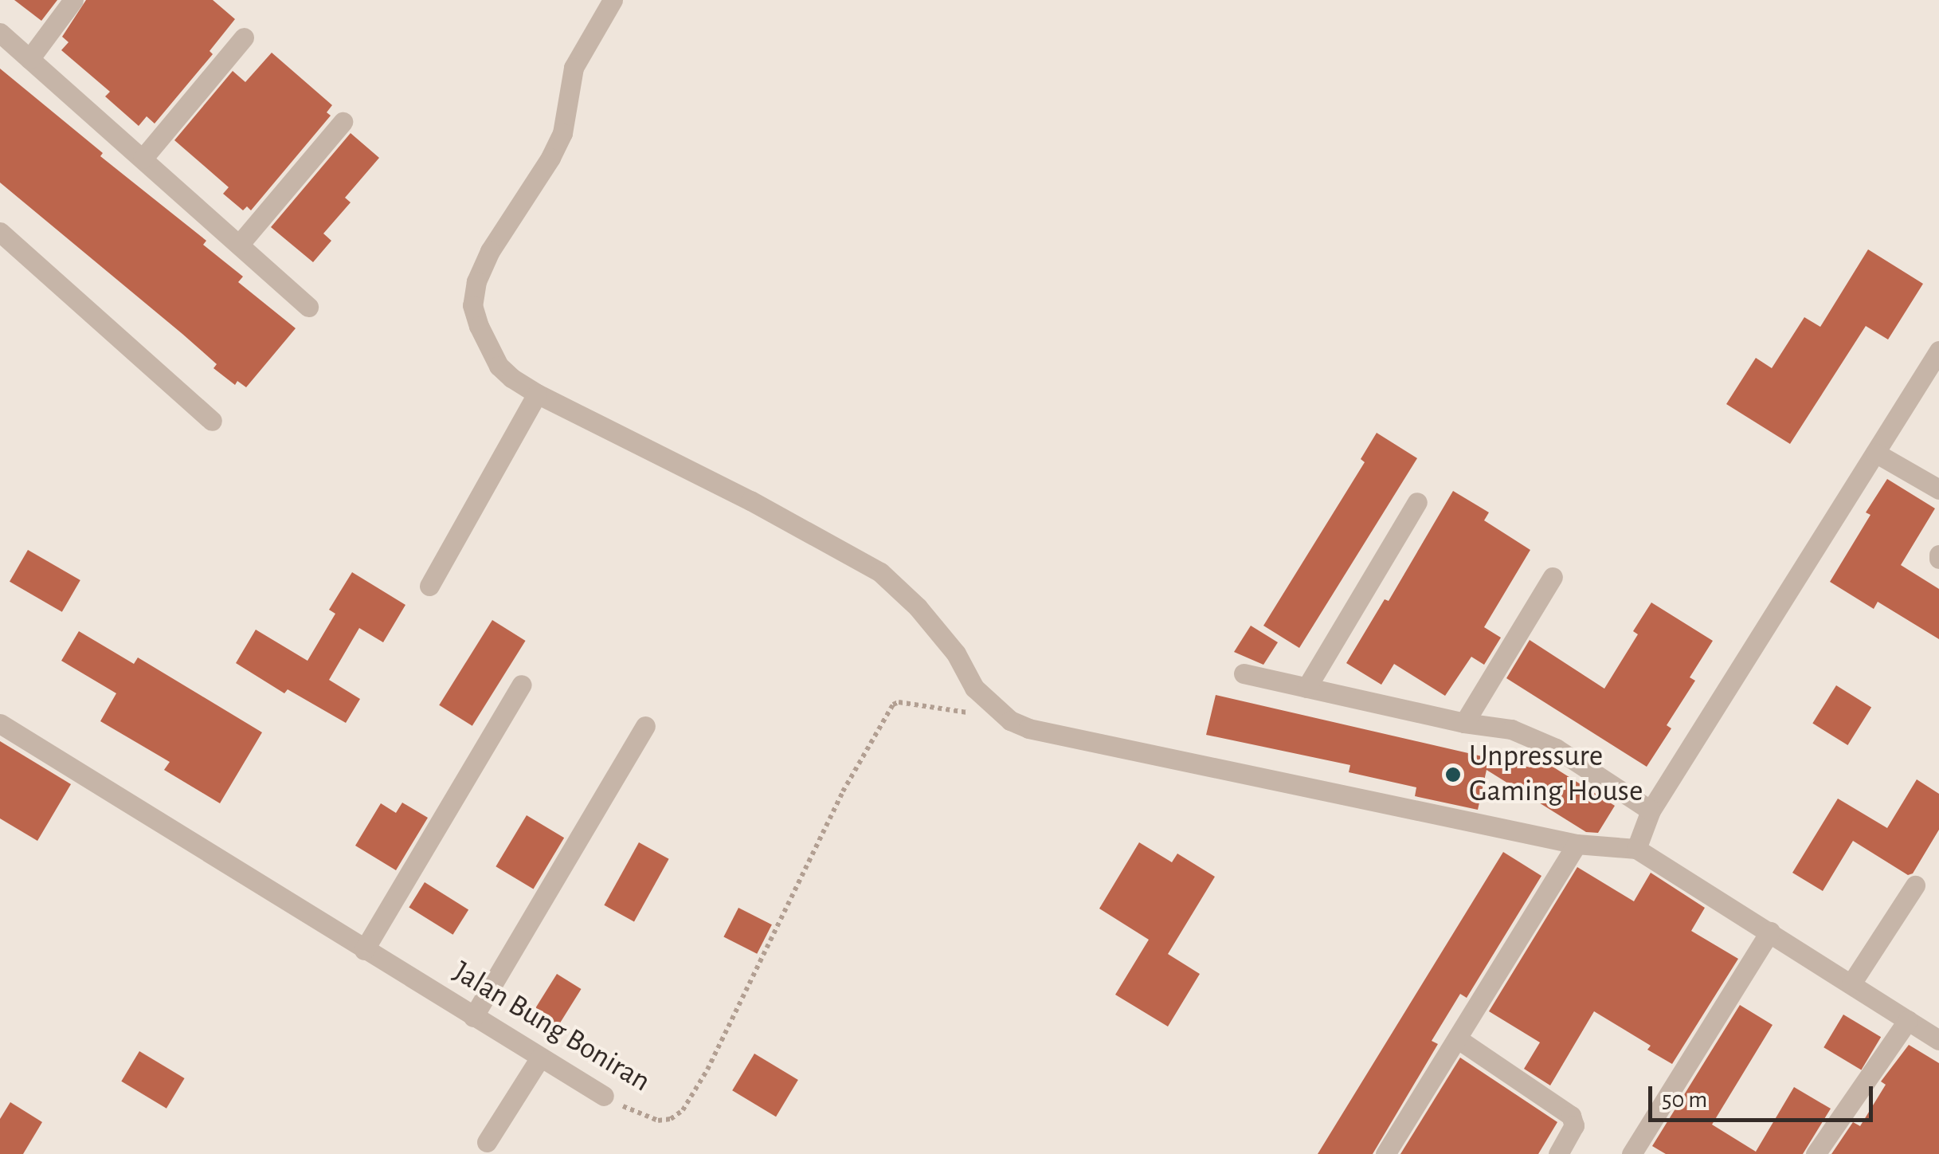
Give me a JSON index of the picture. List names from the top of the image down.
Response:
{
  "streets": {
    "street": ["Jalan Bung Boniran"]
  },
  "places": ["Unpressure Gaming House"],
  "scale_bar": "50 m"
}
